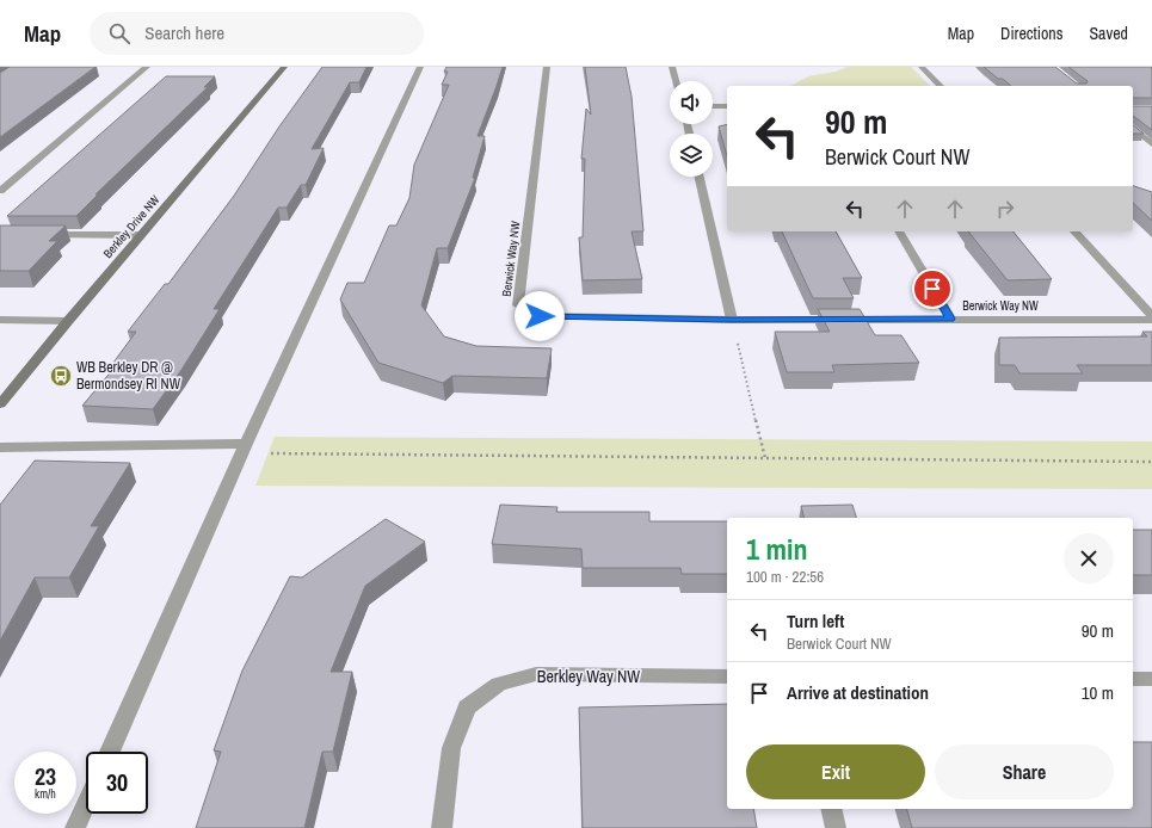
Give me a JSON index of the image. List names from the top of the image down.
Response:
{
  "streets": {
    "street": ["Berkley Drive NW", "Berwick Way NW", "Berkley Way NW"]
  },
  "places": {
    "bus stop": ["WB Berkley DR @ Bermondsey RI NW"]
  },
  "page": {
    "header": "Map",
    "search": "Search here",
    "nav": ["Map", "Directions", "Saved"],
    "turn": ["90 m", "Berwick Court NW"],
    "heading": ["1 min", "100 m · 22:56"],
    "list": [
      {
        "name": "Turn left",
        "note": "Berwick Court NW",
        "value": "90 m"
      },
      {
        "name": "Arrive at destination",
        "value": "10 m"
      }
    ],
    "buttons": ["Exit", "Share"],
    "speed": "23 km/h",
    "limit": "30"
  }
}
